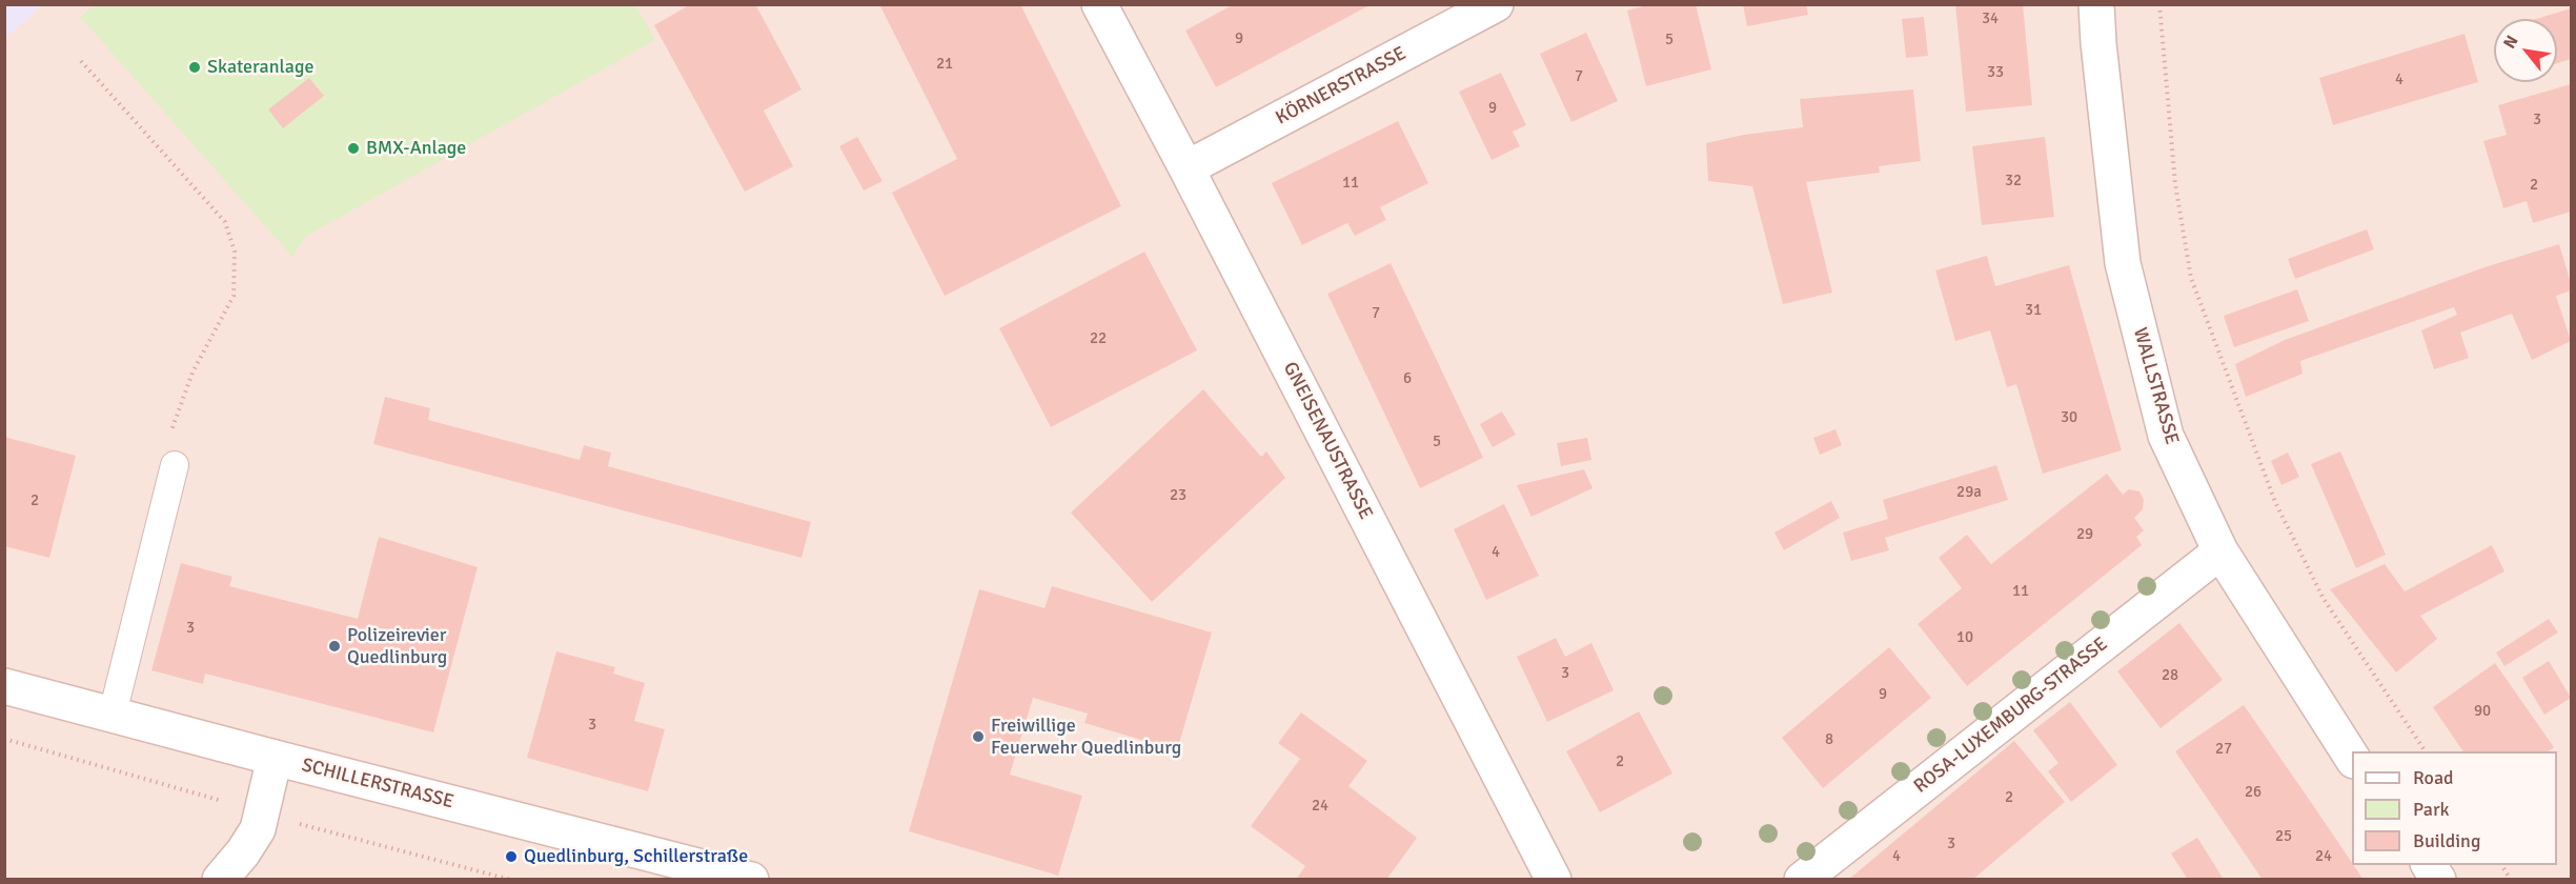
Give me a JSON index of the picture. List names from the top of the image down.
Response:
{
  "streets": {
    "street": [
      "KÖRNERSTRASSE",
      "WALLSTRASSE",
      "GNEISENAUSTRASSE",
      "ROSA-LUXEMBURG-STRASSE",
      "SCHILLERSTRASSE"
    ]
  },
  "crossings": [
    ["KÖRNERSTRASSE", "GNEISENAUSTRASSE"],
    ["WALLSTRASSE", "ROSA-LUXEMBURG-STRASSE"]
  ],
  "places": [
    "Skateranlage",
    "BMX-Anlage",
    "Polizeirevier Quedlinburg",
    "Freiwillige Feuerwehr Quedlinburg",
    "Quedlinburg, Schillerstraße"
  ],
  "house_numbers": [
    "34",
    "9",
    "5",
    "21",
    "33",
    "7",
    "4",
    "9",
    "3",
    "32",
    "11",
    "2",
    "31",
    "7",
    "22",
    "6",
    "30",
    "5",
    "29a",
    "23",
    "2",
    "29",
    "4",
    "11",
    "3",
    "10",
    "3",
    "28",
    "9",
    "90",
    "3",
    "8",
    "27",
    "2",
    "26",
    "2",
    "24",
    "25",
    "3",
    "4",
    "24"
  ],
  "legend": ["Road", "Park", "Building"],
  "north": "top left"
}
